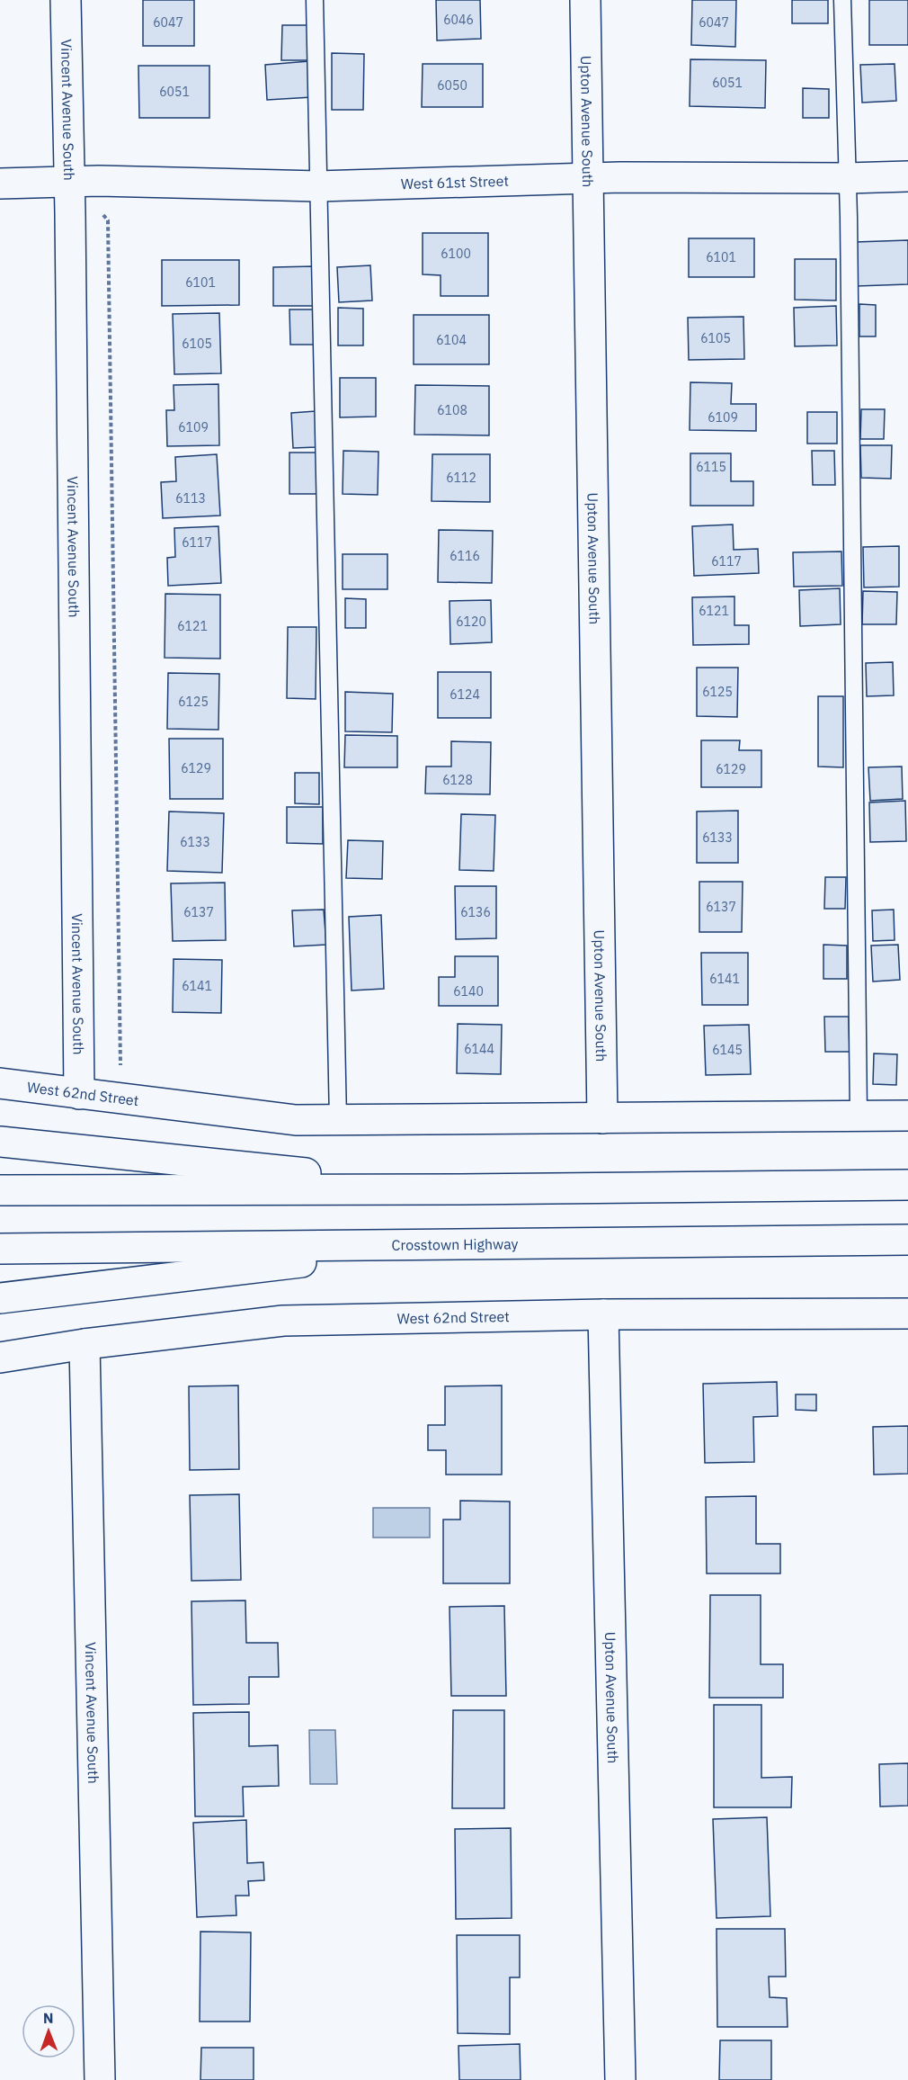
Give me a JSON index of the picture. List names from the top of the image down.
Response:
{
  "streets": {
    "main road": [
      "Vincent Avenue South",
      "Upton Avenue South",
      "West 61st Street",
      "West 62nd Street",
      "Crosstown Highway"
    ]
  },
  "crossings": [
    ["Vincent Avenue South", "West 61st Street"],
    ["Vincent Avenue South", "West 62nd Street"],
    ["Upton Avenue South", "West 61st Street"],
    ["Upton Avenue South", "West 62nd Street"]
  ],
  "house_numbers": [
    "6046",
    "6047",
    "6047",
    "6051",
    "6050",
    "6051",
    "6100",
    "6101",
    "6101",
    "6105",
    "6104",
    "6105",
    "6108",
    "6109",
    "6109",
    "6115",
    "6112",
    "6113",
    "6117",
    "6116",
    "6117",
    "6121",
    "6120",
    "6121",
    "6125",
    "6124",
    "6125",
    "6129",
    "6129",
    "6128",
    "6133",
    "6133",
    "6137",
    "6137",
    "6136",
    "6141",
    "6141",
    "6140",
    "6144",
    "6145"
  ],
  "north": "top"
}
